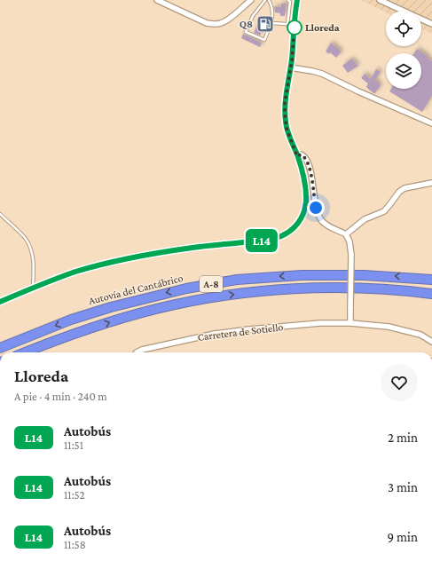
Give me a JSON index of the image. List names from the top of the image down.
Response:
{
  "streets": {
    "highway": ["A-8", "Autovía del Cantábrico"],
    "street": ["Carretera de Sotiello"]
  },
  "places": {
    "fuel station": ["Q8"],
    "other": ["Lloreda"]
  },
  "lines": ["bus line L14"],
  "page": {
    "on_map": "L14",
    "heading": ["Lloreda", "A pie · 4 min · 240 m"],
    "list": [
      {
        "mark": "L14",
        "name": "Autobús",
        "note": "11:51",
        "value": "2 min"
      },
      {
        "mark": "L14",
        "name": "Autobús",
        "note": "11:52",
        "value": "3 min"
      },
      {
        "mark": "L14",
        "name": "Autobús",
        "note": "11:58",
        "value": "9 min"
      }
    ]
  }
}
